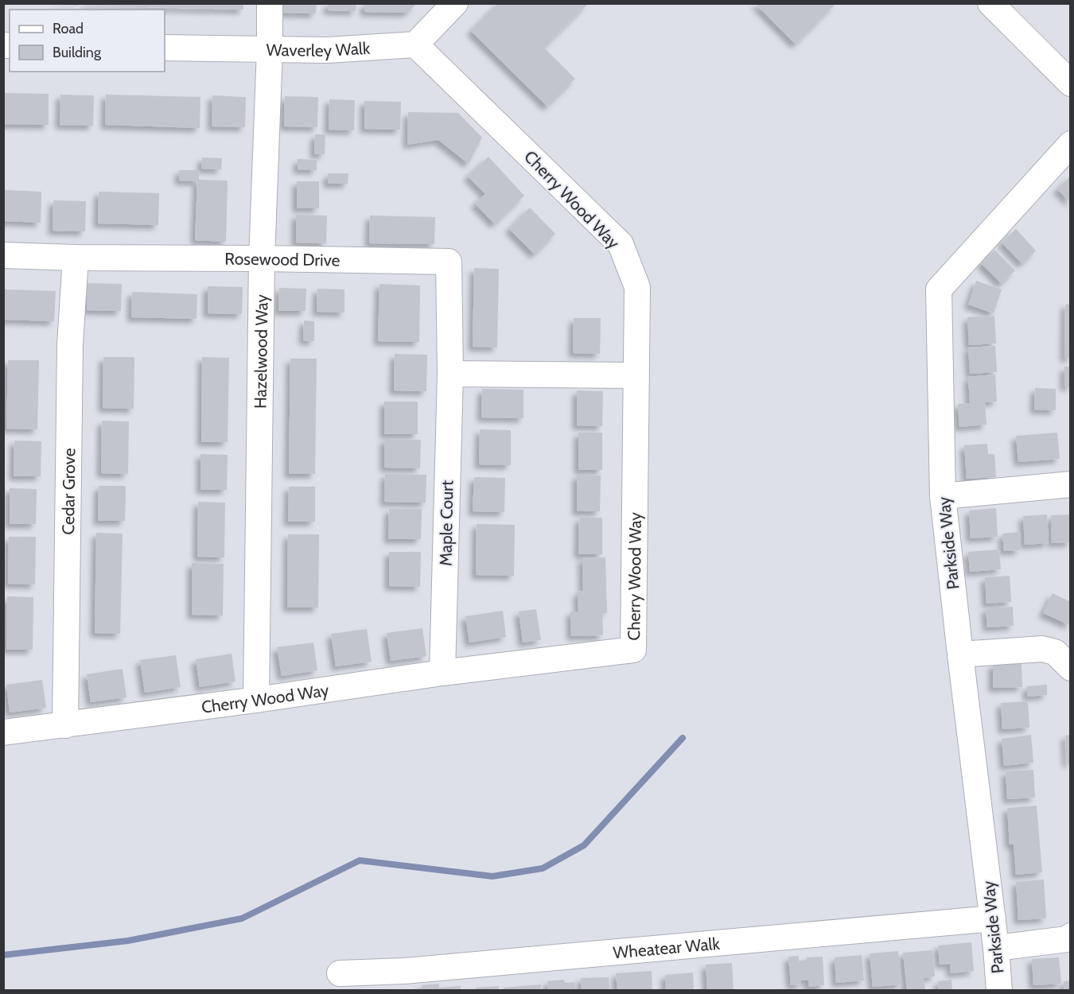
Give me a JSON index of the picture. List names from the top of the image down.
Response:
{
  "streets": {
    "street": [
      "Waverley Walk",
      "Cherry Wood Way",
      "Rosewood Drive",
      "Hazelwood Way",
      "Cedar Grove",
      "Maple Court",
      "Parkside Way",
      "Wheatear Walk"
    ]
  },
  "crossings": [
    ["Waverley Walk", "Cherry Wood Way"],
    ["Waverley Walk", "Hazelwood Way"],
    ["Cherry Wood Way", "Hazelwood Way"],
    ["Cherry Wood Way", "Cedar Grove"],
    ["Cherry Wood Way", "Maple Court"],
    ["Rosewood Drive", "Hazelwood Way"],
    ["Rosewood Drive", "Cedar Grove"],
    ["Rosewood Drive", "Maple Court"],
    ["Parkside Way", "Wheatear Walk"]
  ],
  "legend": ["Road", "Building"]
}
